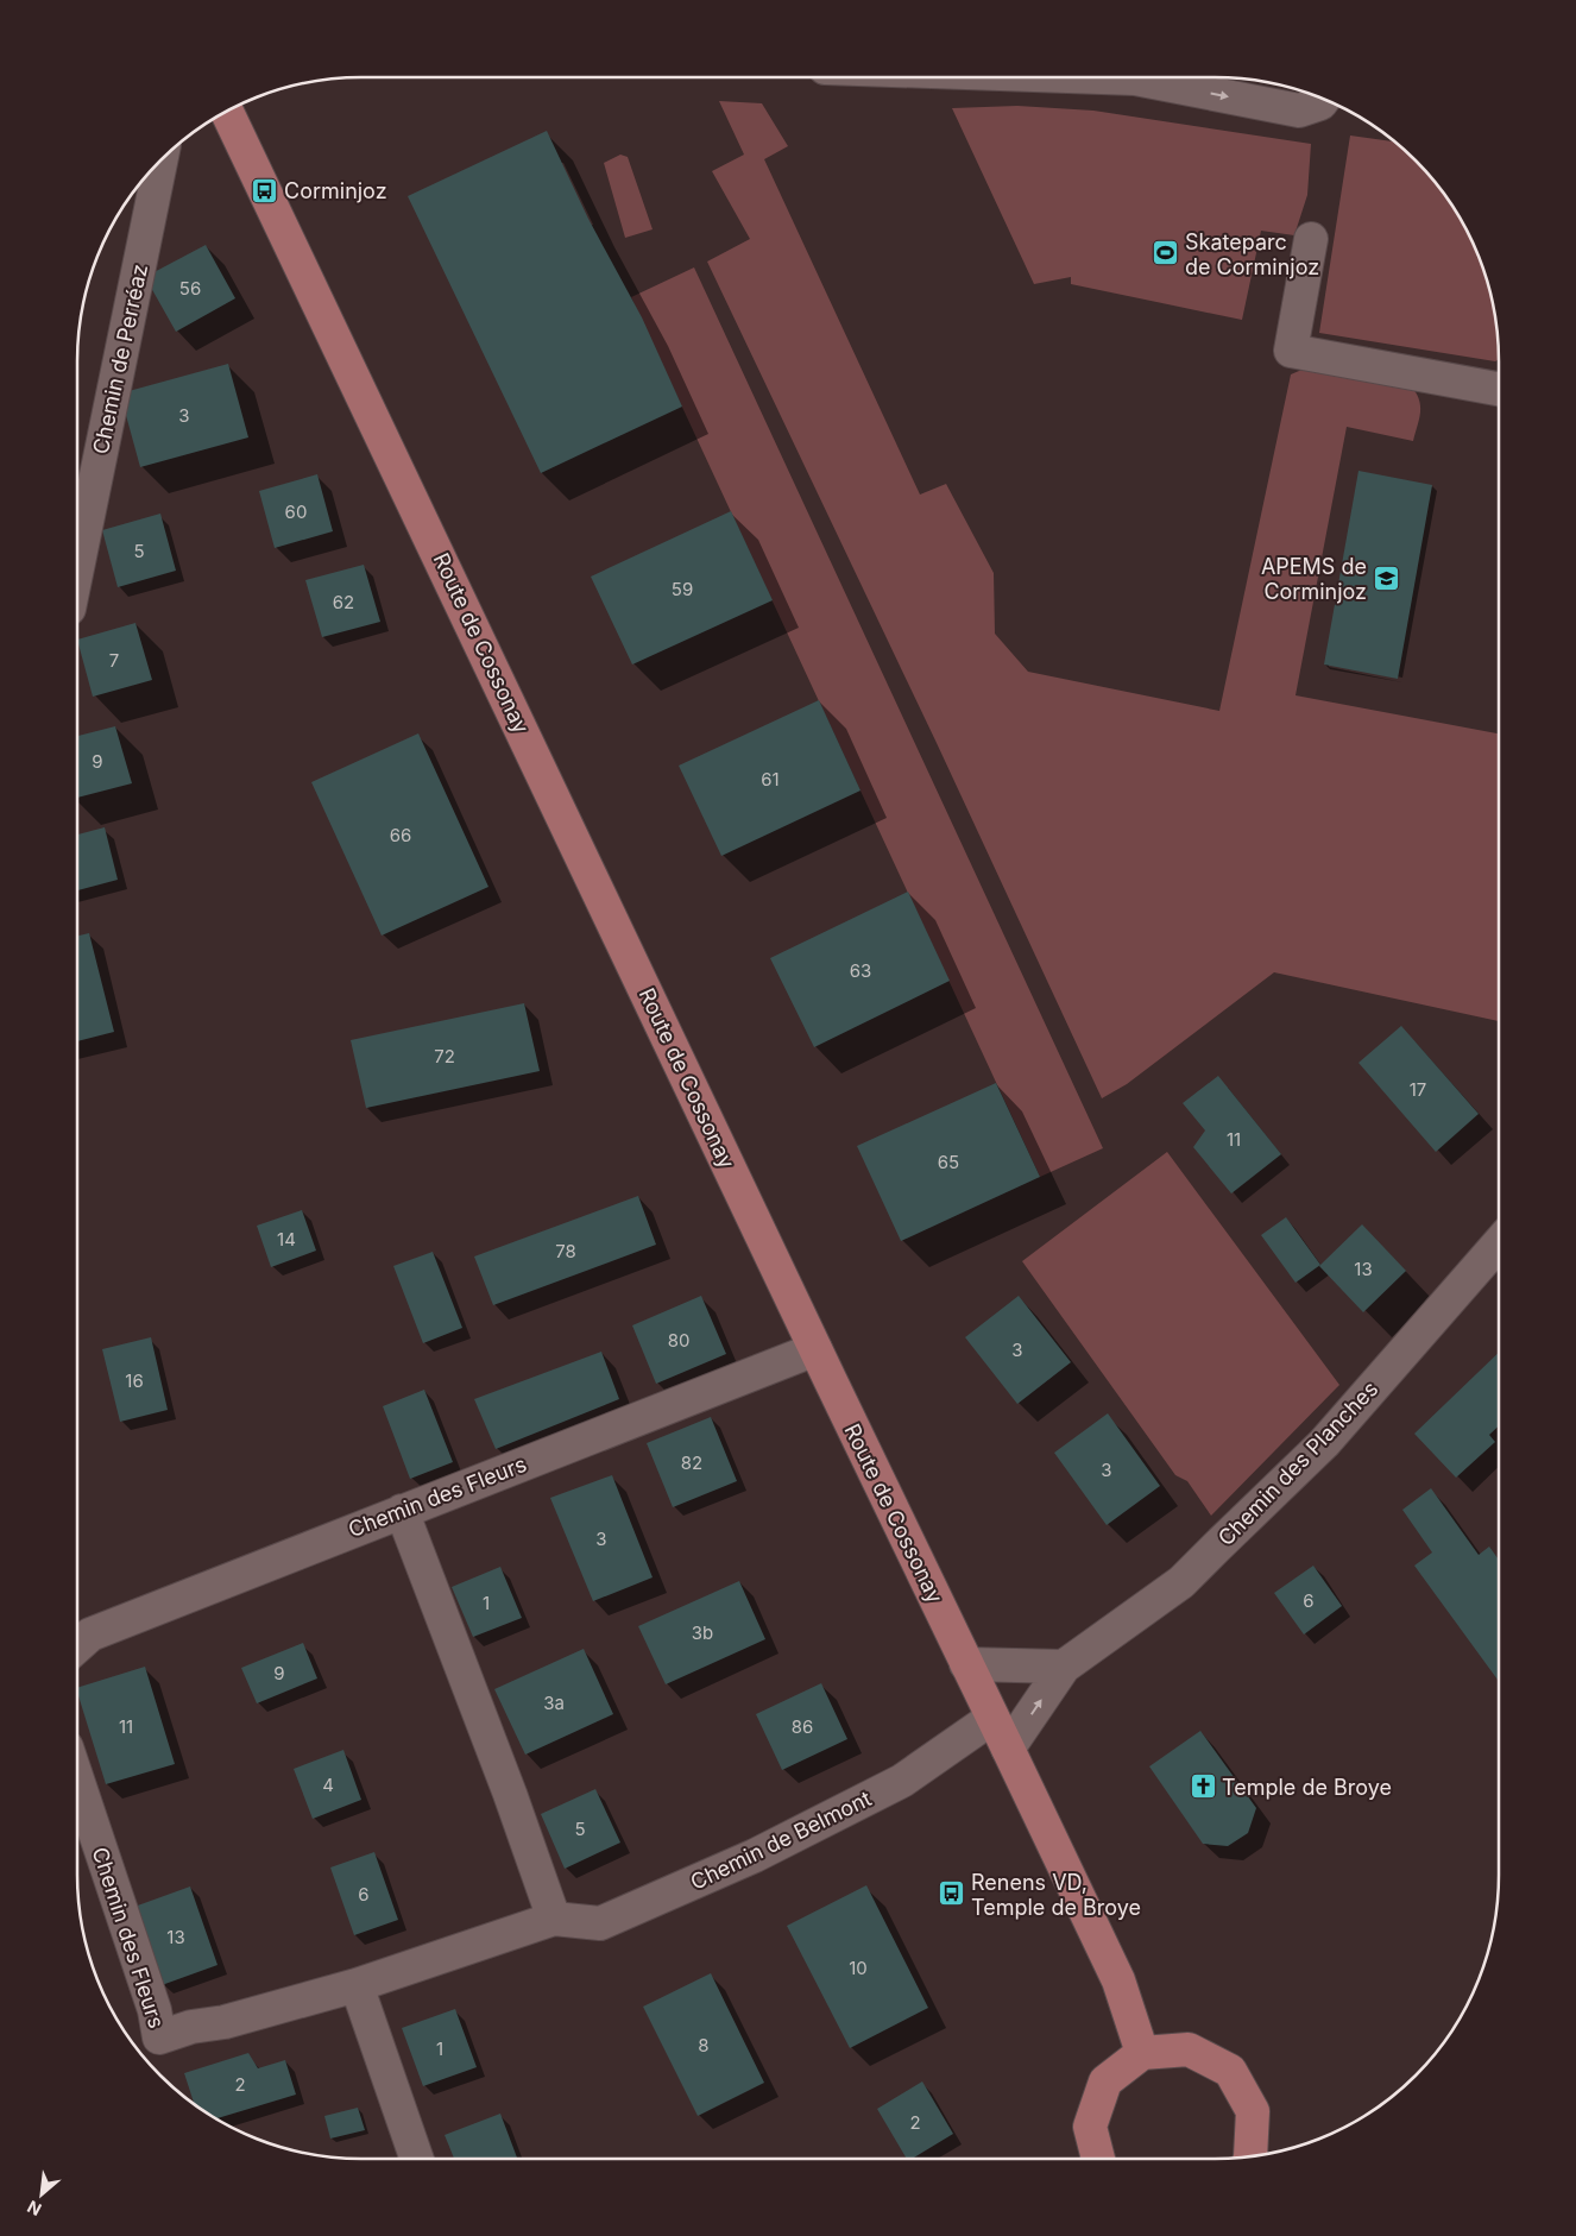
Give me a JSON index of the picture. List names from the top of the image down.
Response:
{
  "streets": {
    "main road": ["Route de Cossonay"],
    "street": [
      "Chemin de Perréaz",
      "Chemin des Planches",
      "Chemin des Fleurs",
      "Chemin de Belmont"
    ]
  },
  "crossings": [
    ["Route de Cossonay", "Chemin des Planches"],
    ["Route de Cossonay", "Chemin des Fleurs"],
    ["Route de Cossonay", "Chemin de Belmont"],
    ["Chemin des Fleurs", "Chemin de Belmont"]
  ],
  "places": {
    "bus stop": ["Corminjoz", "Renens VD, Temple de Broye"],
    "sports": ["Skateparc de Corminjoz"],
    "school or university": ["APEMS de Corminjoz"],
    "church": ["Temple de Broye"]
  },
  "house_numbers": [
    "56",
    "3",
    "60",
    "5",
    "59",
    "62",
    "7",
    "9",
    "61",
    "66",
    "63",
    "72",
    "17",
    "11",
    "65",
    "14",
    "78",
    "13",
    "80",
    "3",
    "16",
    "82",
    "3",
    "3",
    "6",
    "1",
    "3b",
    "9",
    "3a",
    "11",
    "86",
    "4",
    "5",
    "6",
    "13",
    "10",
    "8",
    "1",
    "2",
    "2"
  ],
  "north": "bottom left"
}
